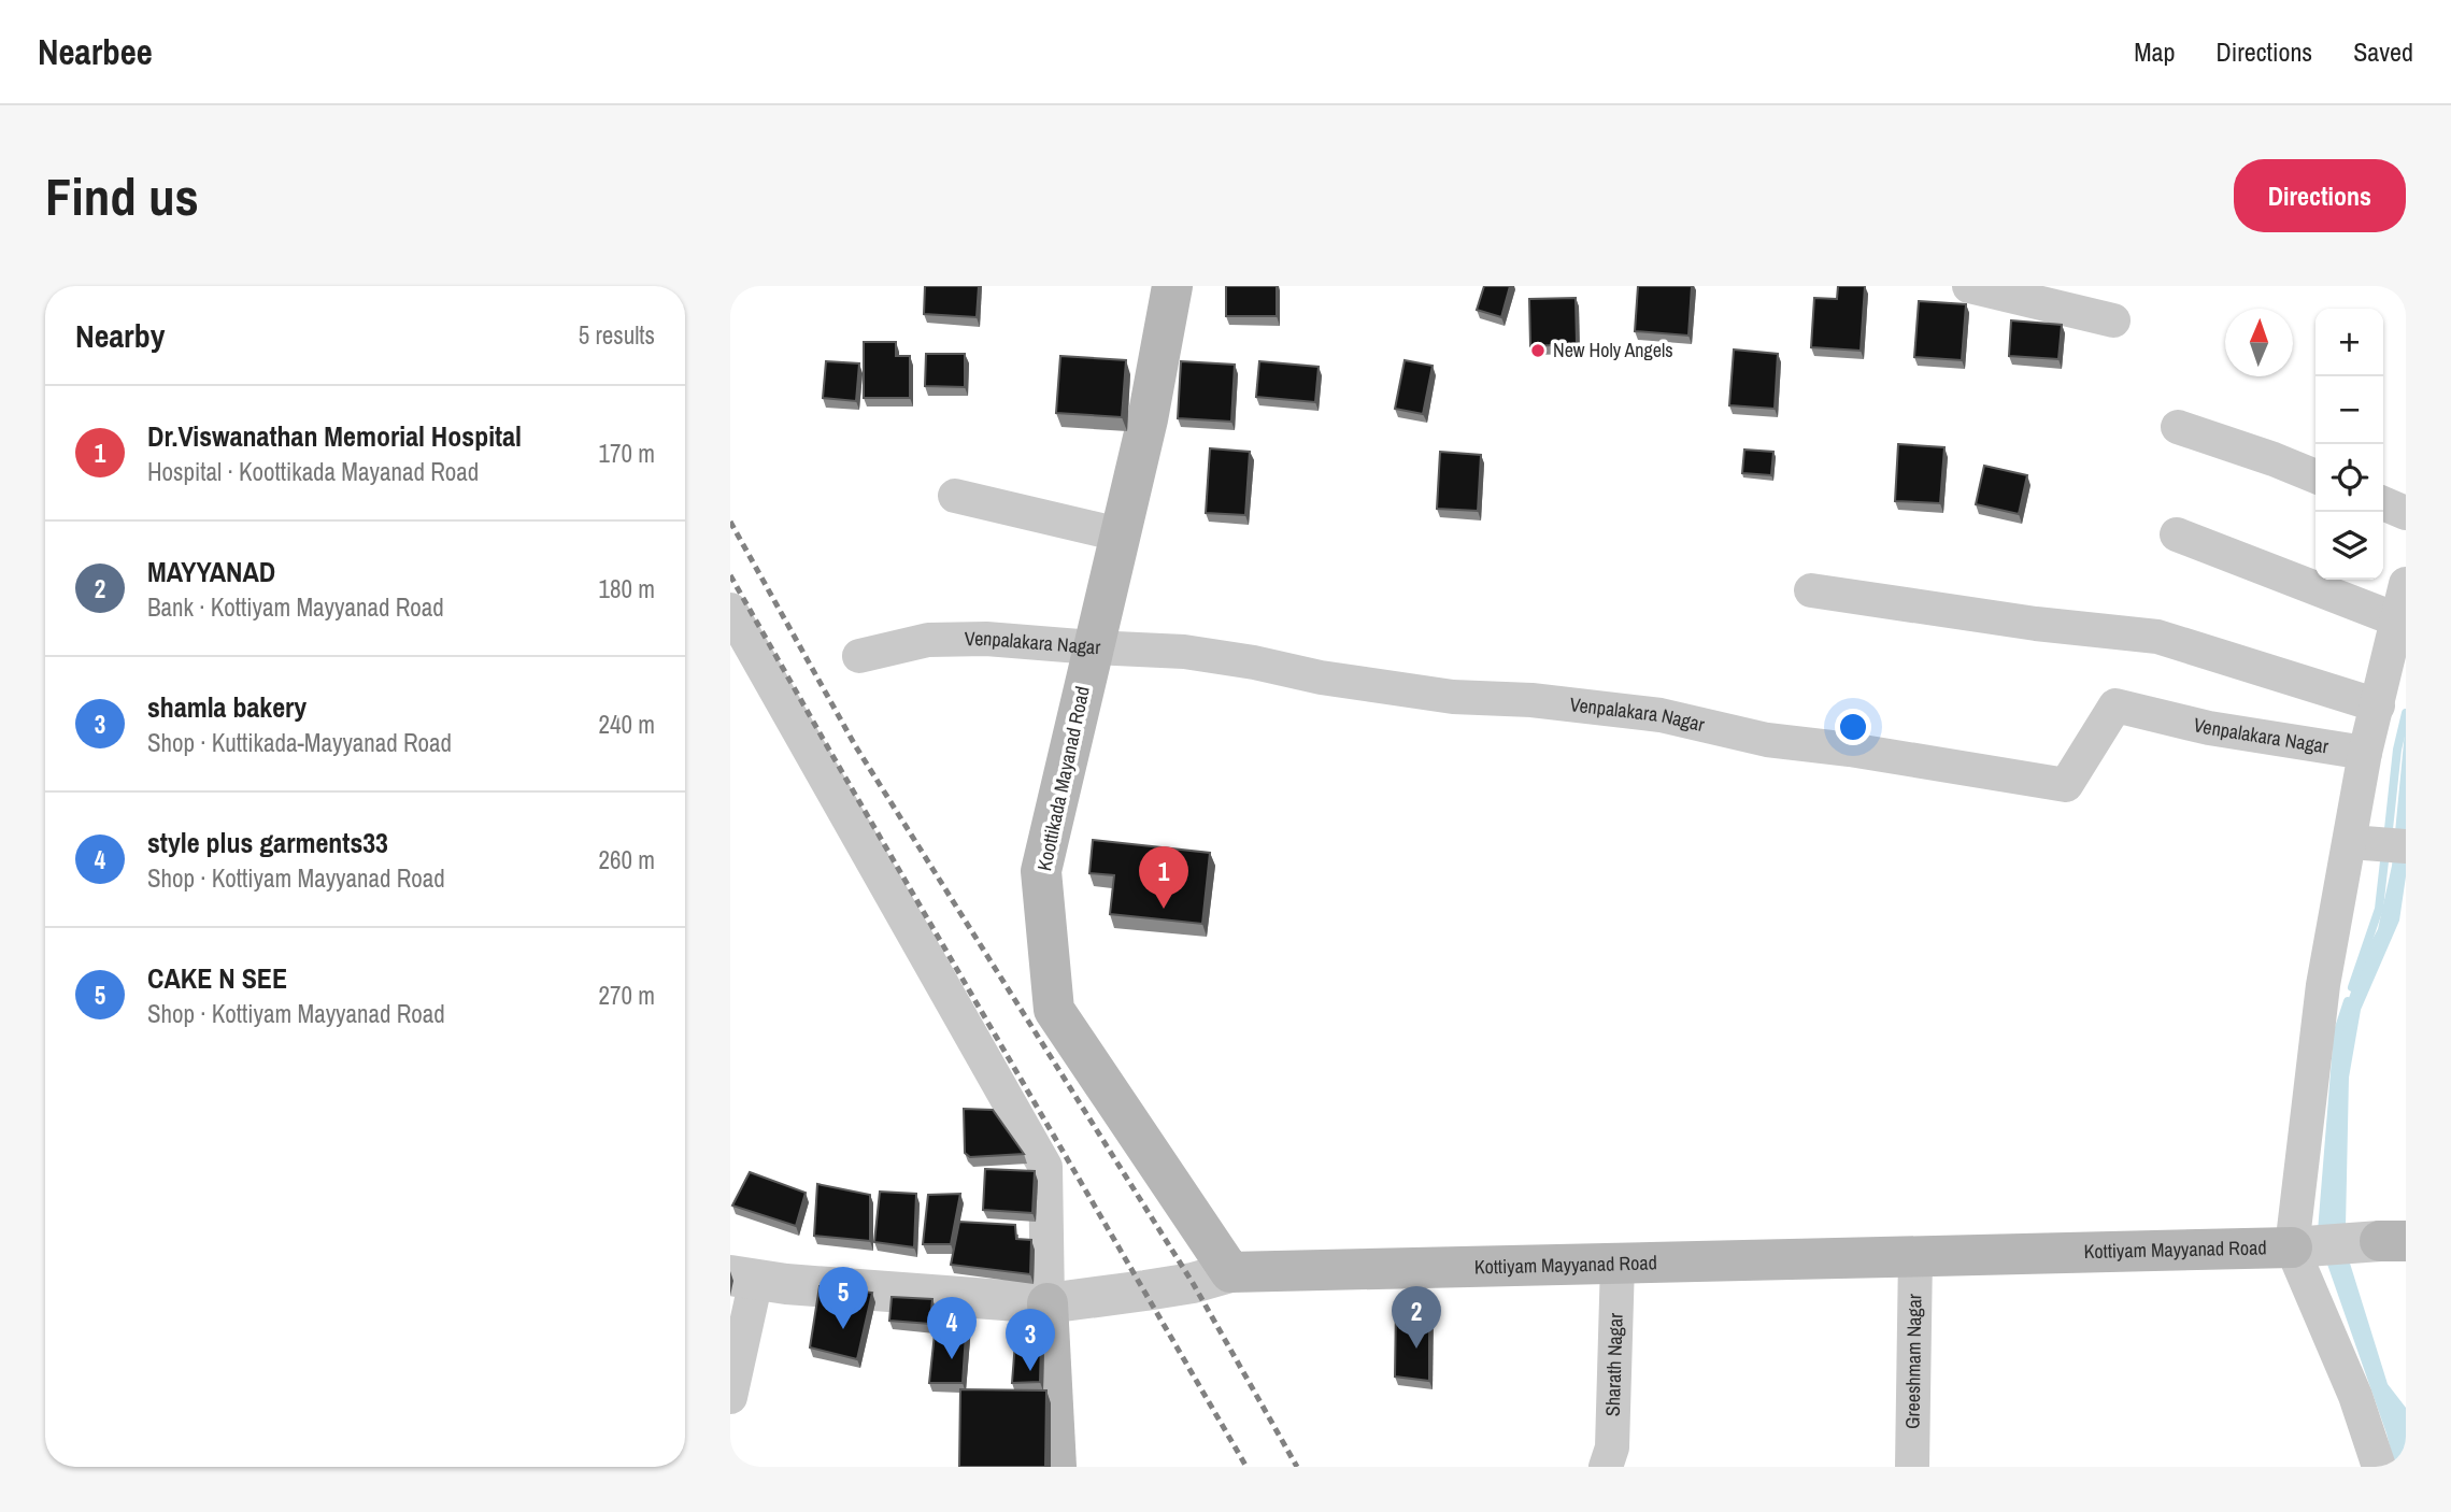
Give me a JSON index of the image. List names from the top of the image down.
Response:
{
  "streets": {
    "main road": ["Koottikada Mayanad Road", "Kottiyam Mayyanad Road"],
    "street": ["Venpalakara Nagar", "Greeshmam Nagar", "Sharath Nagar"]
  },
  "crossings": [
    ["Venpalakara Nagar", "Koottikada Mayanad Road"],
    ["Koottikada Mayanad Road", "Kottiyam Mayyanad Road"],
    ["Kottiyam Mayyanad Road", "Greeshmam Nagar"],
    ["Kottiyam Mayyanad Road", "Sharath Nagar"]
  ],
  "places": ["New Holy Angels"],
  "north": "top",
  "page": {
    "header": "Nearbee",
    "nav": ["Map", "Directions", "Saved"],
    "buttons": "Directions",
    "title": "Find us",
    "heading": ["Nearby", "5 results"],
    "map_buttons": ["+", "−"],
    "list": [
      {
        "mark": "1",
        "name": "Dr.Viswanathan Memorial Hospital",
        "note": "Hospital · Koottikada Mayanad Road",
        "value": "170 m"
      },
      {
        "mark": "2",
        "name": "MAYYANAD",
        "note": "Bank · Kottiyam Mayyanad Road",
        "value": "180 m"
      },
      {
        "mark": "3",
        "name": "shamla bakery",
        "note": "Shop · Kuttikada-Mayyanad Road",
        "value": "240 m"
      },
      {
        "mark": "4",
        "name": "style plus garments33",
        "note": "Shop · Kottiyam Mayyanad Road",
        "value": "260 m"
      },
      {
        "mark": "5",
        "name": "CAKE N SEE",
        "note": "Shop · Kottiyam Mayyanad Road",
        "value": "270 m"
      }
    ],
    "pins": [
      "1",
      "5",
      "2",
      "4",
      "3"
    ]
  }
}
